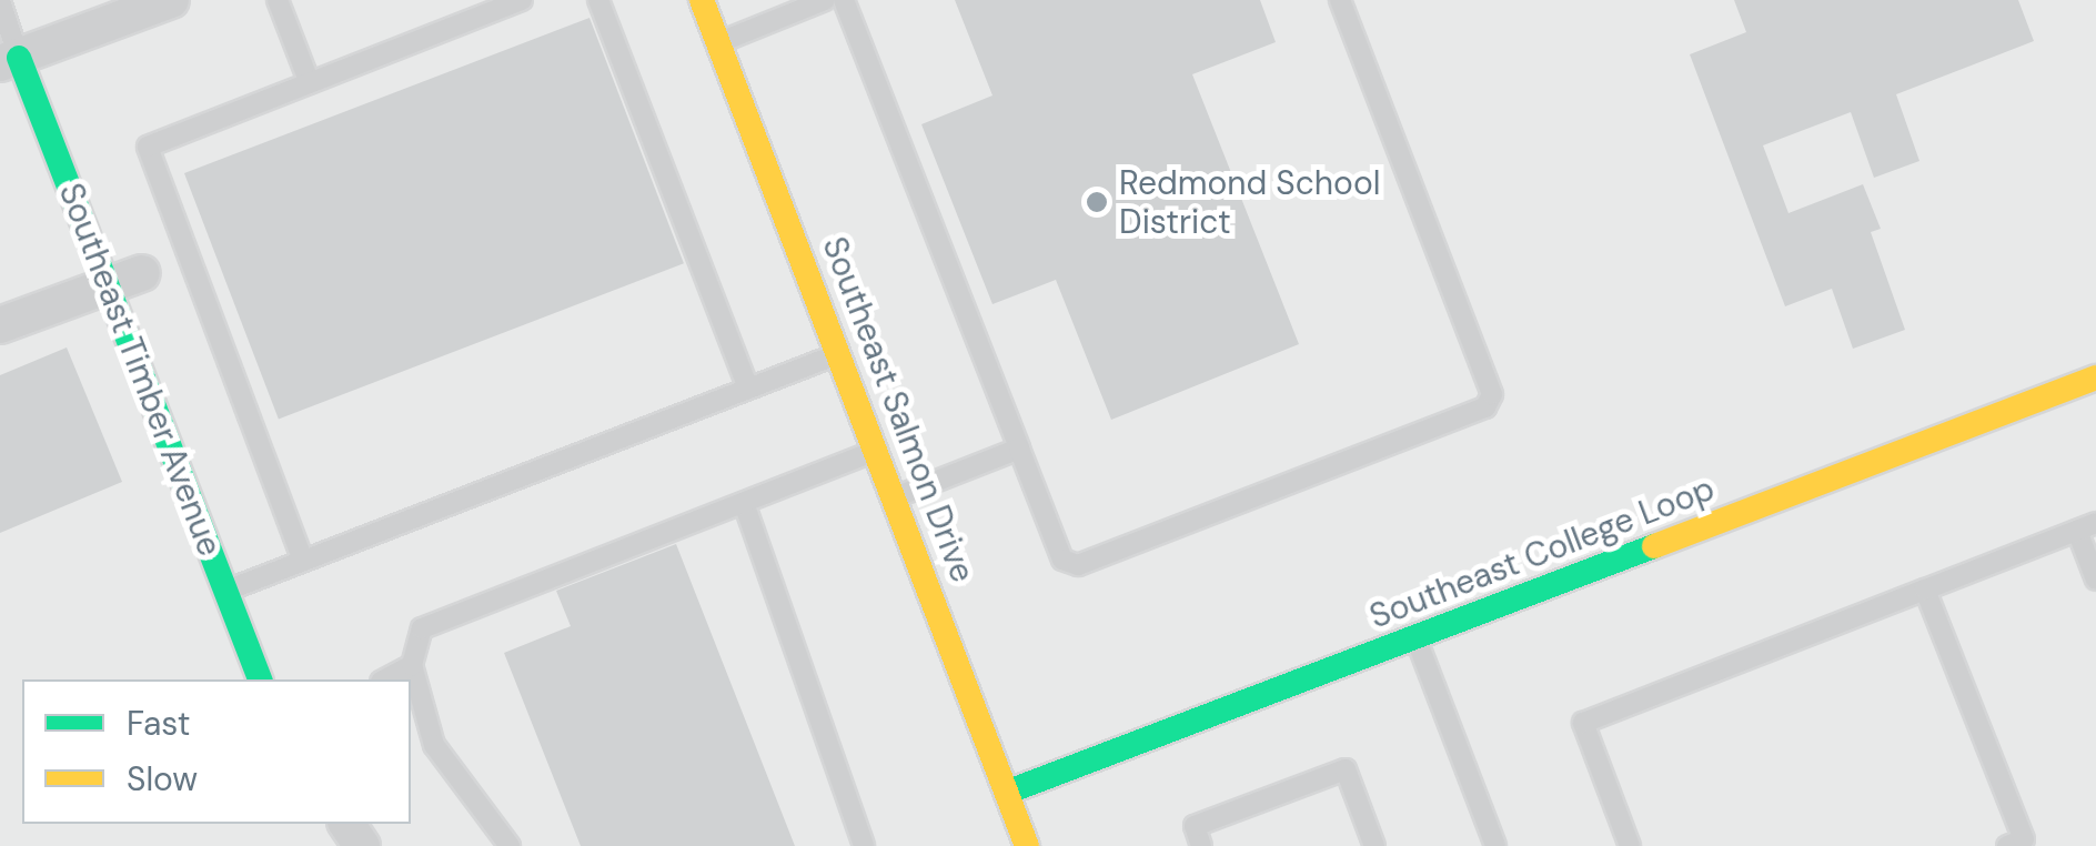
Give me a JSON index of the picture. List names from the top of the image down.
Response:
{
  "streets": {
    "street": ["Southeast Timber Avenue", "Southeast Salmon Drive", "Southeast College Loop"]
  },
  "crossings": [
    ["Southeast Salmon Drive", "Southeast College Loop"]
  ],
  "places": ["Redmond School District"],
  "legend": ["Fast", "Slow"]
}
